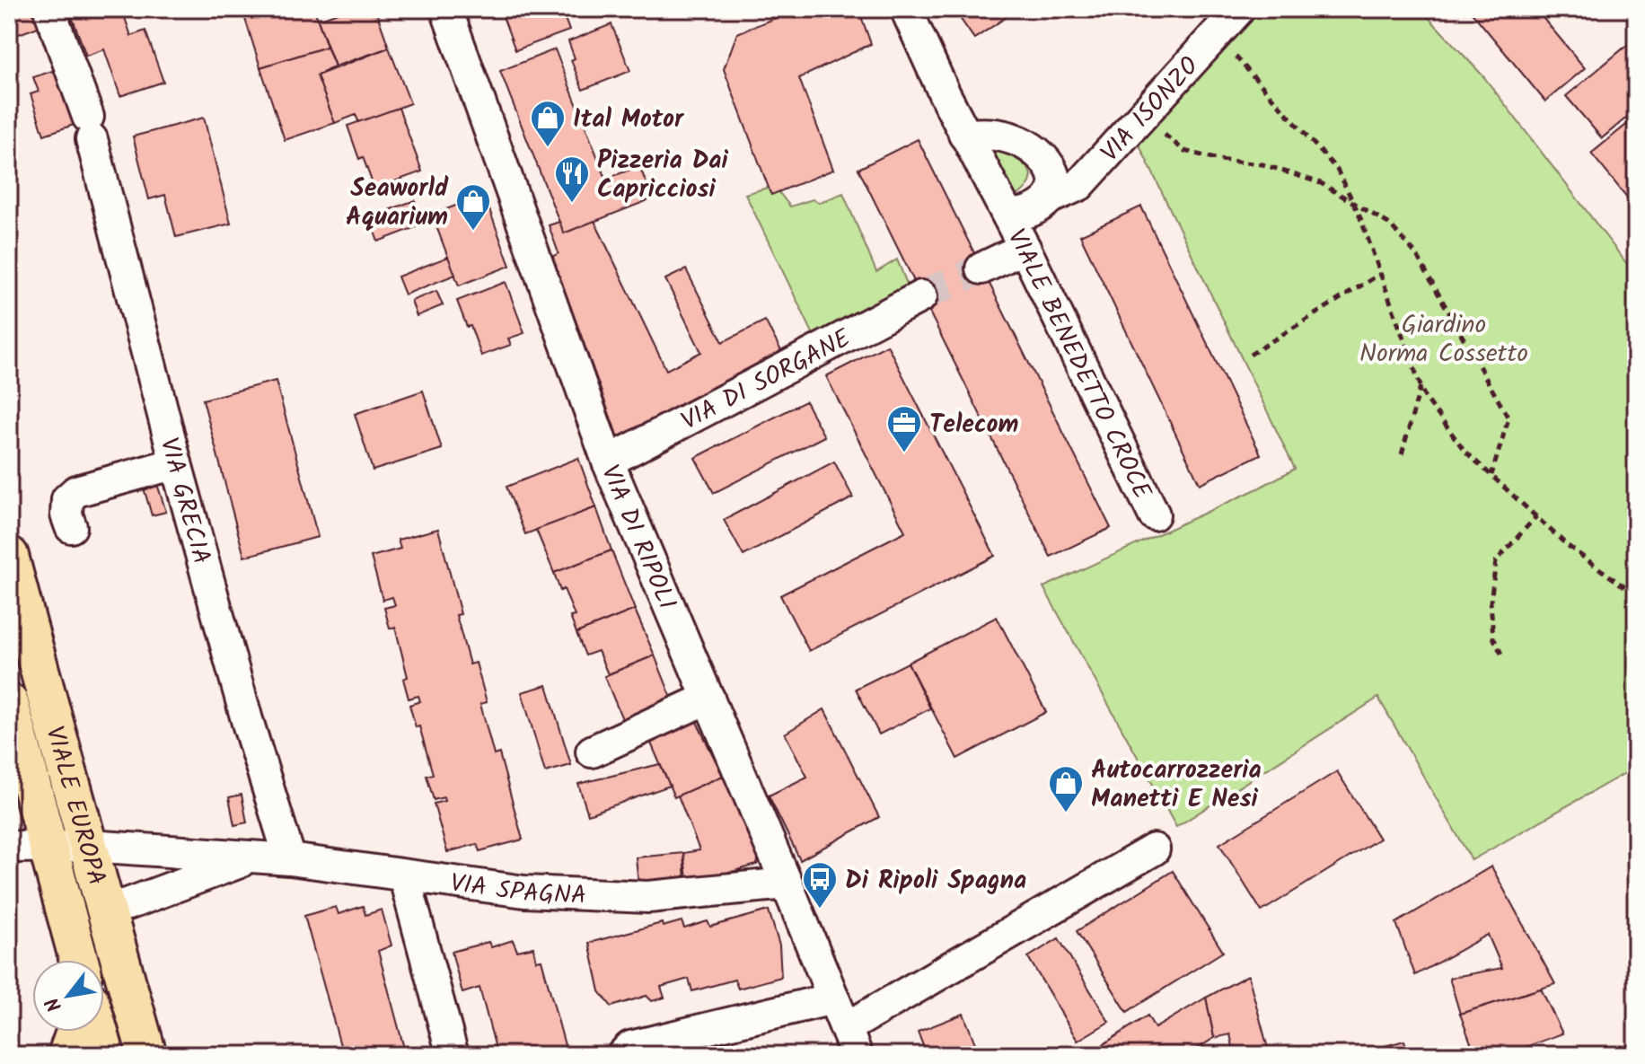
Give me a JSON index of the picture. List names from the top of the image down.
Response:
{
  "streets": {
    "main road": ["VIALE EUROPA"],
    "street": [
      "VIA ISONZO",
      "VIALE BENEDETTO CROCE",
      "VIA DI SORGANE",
      "VIA GRECIA",
      "VIA DI RIPOLI",
      "VIA SPAGNA"
    ]
  },
  "crossings": [
    ["VIA ISONZO", "VIALE BENEDETTO CROCE"],
    ["VIA DI SORGANE", "VIA DI RIPOLI"],
    ["VIA GRECIA", "VIA SPAGNA"],
    ["VIA DI RIPOLI", "VIA SPAGNA"],
    ["VIALE EUROPA", "VIA SPAGNA"]
  ],
  "parks": ["Giardino Norma Cossetto"],
  "places": {
    "shop": ["Ital Motor", "Seaworld Aquarium", "Autocarrozzeria Manetti E Nesi"],
    "restaurant": ["Pizzeria Dai Capricciosi"],
    "office": ["Telecom"],
    "bus stop": ["Di Ripoli Spagna"]
  },
  "north": "bottom left"
}
